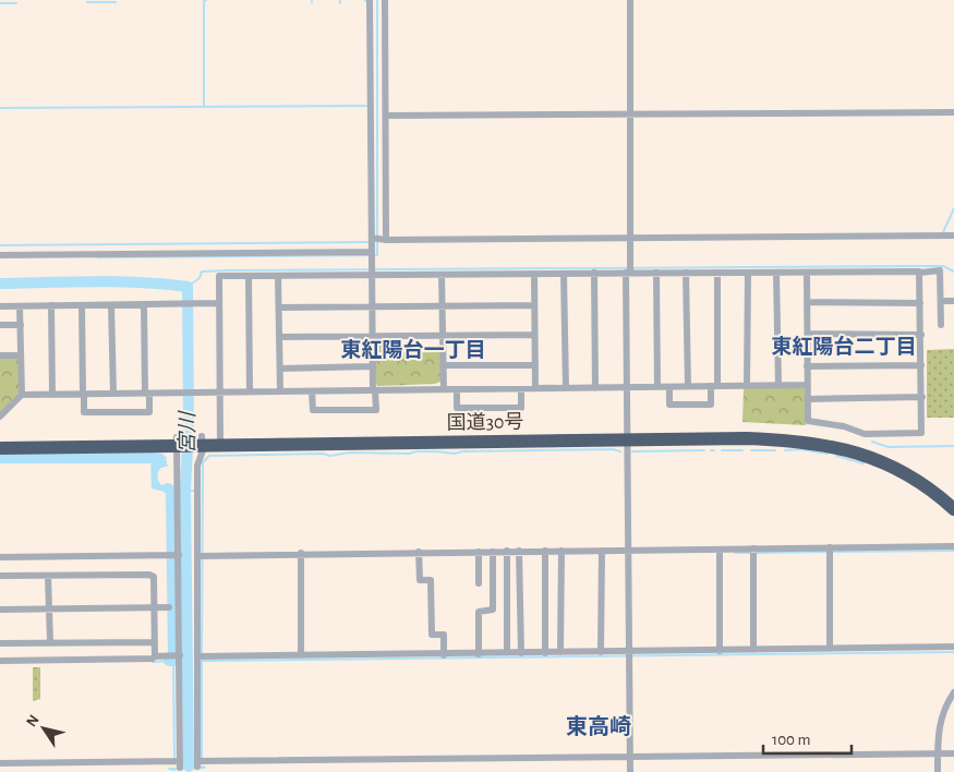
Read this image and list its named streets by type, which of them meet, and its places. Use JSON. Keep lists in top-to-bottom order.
{
  "streets": {
    "highway": ["国道30号"]
  },
  "districts": ["東紅陽台二丁目", "東紅陽台一丁目", "東高崎"],
  "water": ["宮川"],
  "scale_bar": "100 m",
  "north": "top left"
}
